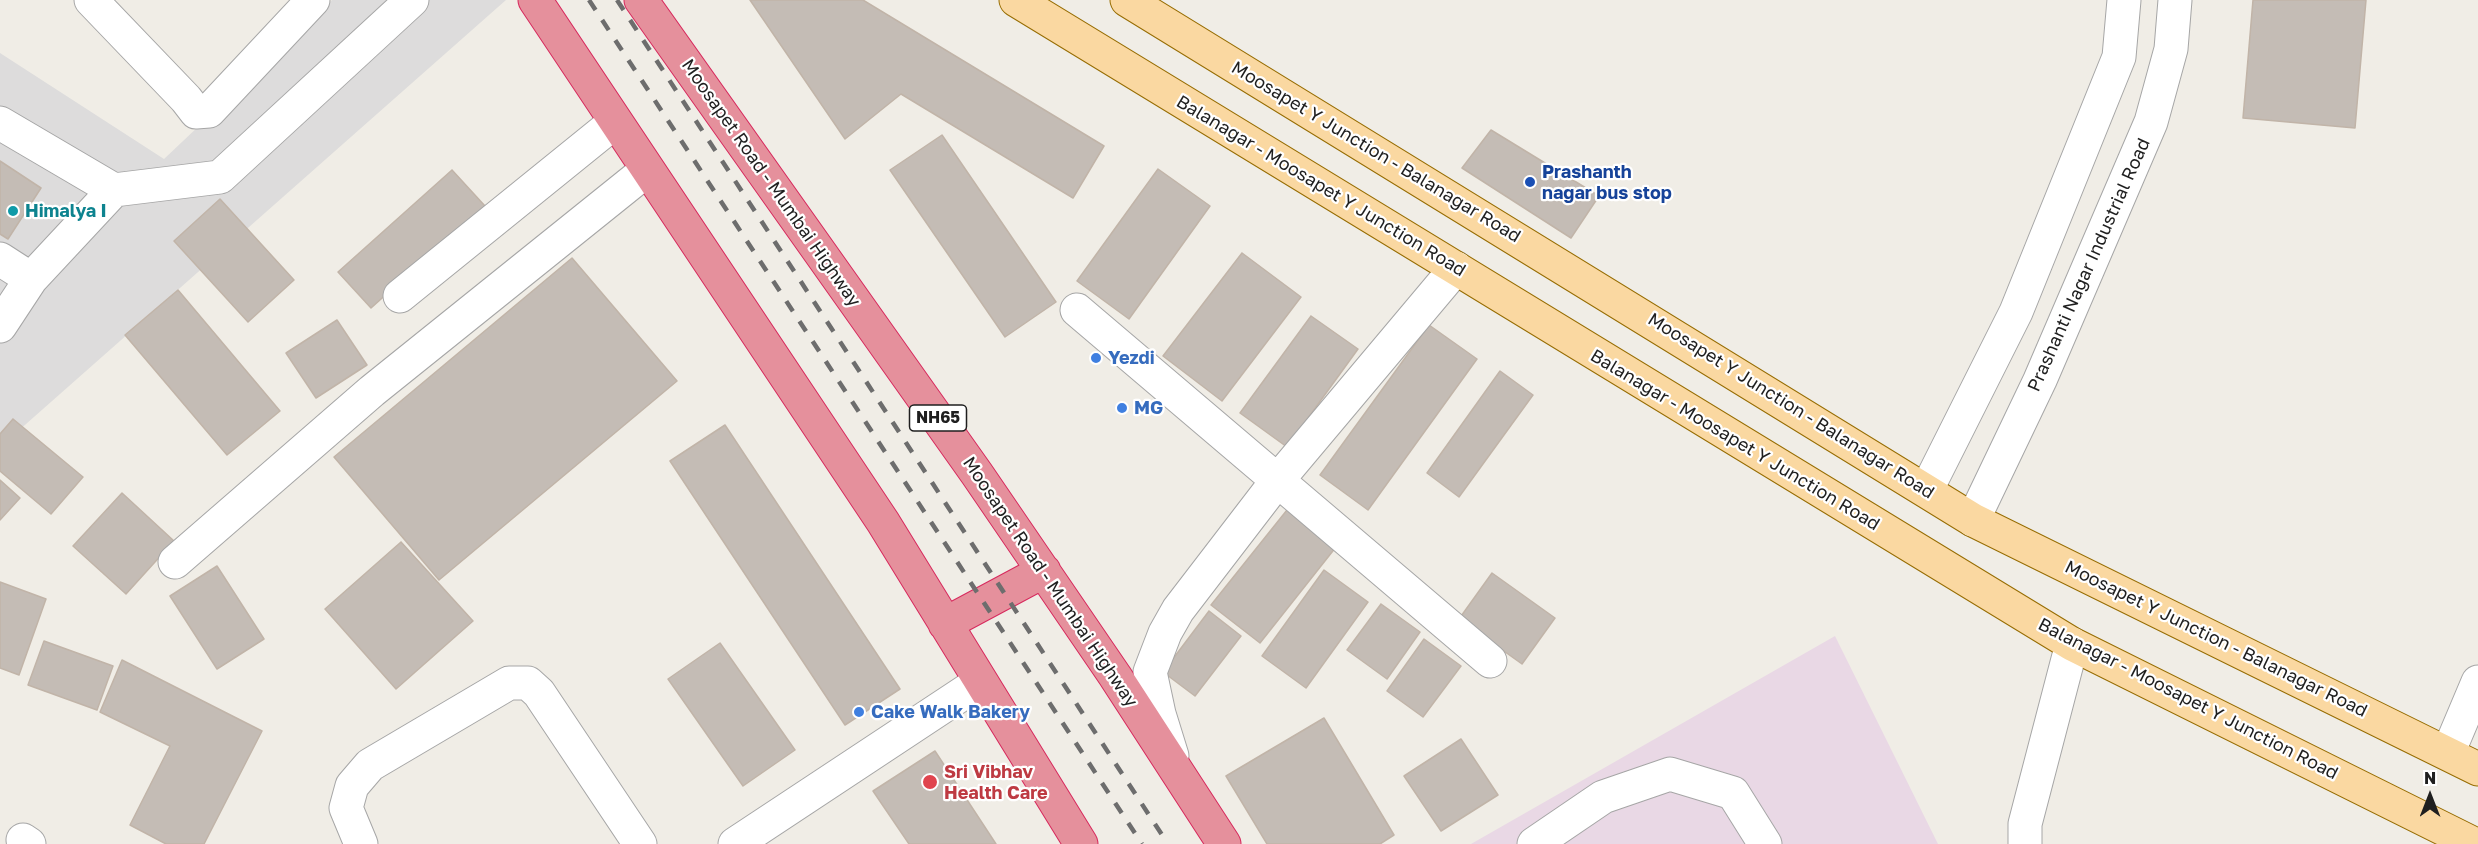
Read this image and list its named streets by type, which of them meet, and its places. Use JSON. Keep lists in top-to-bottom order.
{
  "streets": {
    "highway": ["Moosapet Road - Mumbai Highway", "NH65"],
    "main road": ["Moosapet Y Junction - Balanagar Road", "Balanagar - Moosapet Y Junction Road"],
    "street": ["Prashanti Nagar Industrial Road"]
  },
  "crossings": [
    ["Moosapet Y Junction - Balanagar Road", "Prashanti Nagar Industrial Road"]
  ],
  "places": [
    "Prashanth nagar bus stop",
    "Himalya I",
    "Yezdi",
    "MG",
    "Cake Walk Bakery",
    "Sri Vibhav Health Care"
  ],
  "north": "top"
}
